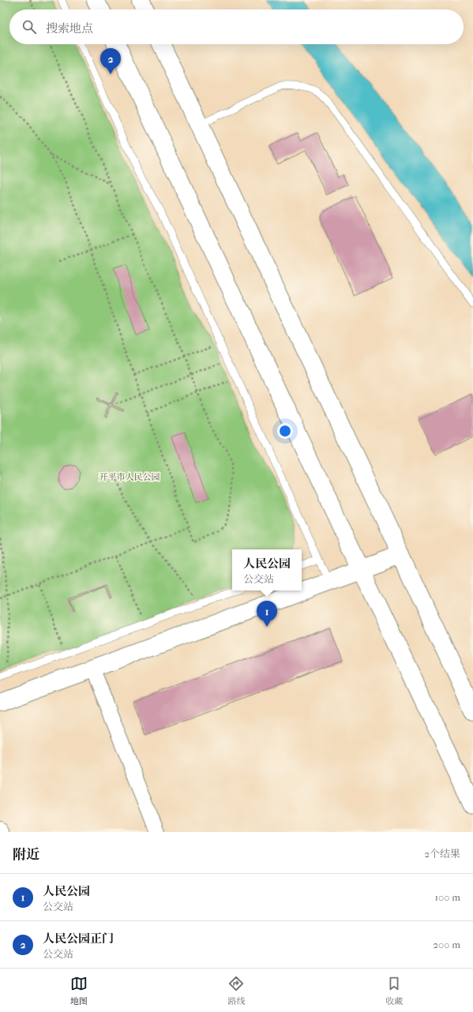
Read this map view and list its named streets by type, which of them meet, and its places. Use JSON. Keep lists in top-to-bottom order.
{
  "parks": ["开平市人民公园"],
  "page": {
    "search": "搜索地点",
    "pins": ["2", "1"],
    "popup": ["人民公园", "公交站"],
    "heading": ["附近", "2个结果"],
    "list": [
      {
        "mark": "1",
        "name": "人民公园",
        "note": "公交站",
        "value": "100 m"
      },
      {
        "mark": "2",
        "name": "人民公园正门",
        "note": "公交站",
        "value": "200 m"
      }
    ],
    "nav": ["地图", "路线", "收藏"]
  }
}
